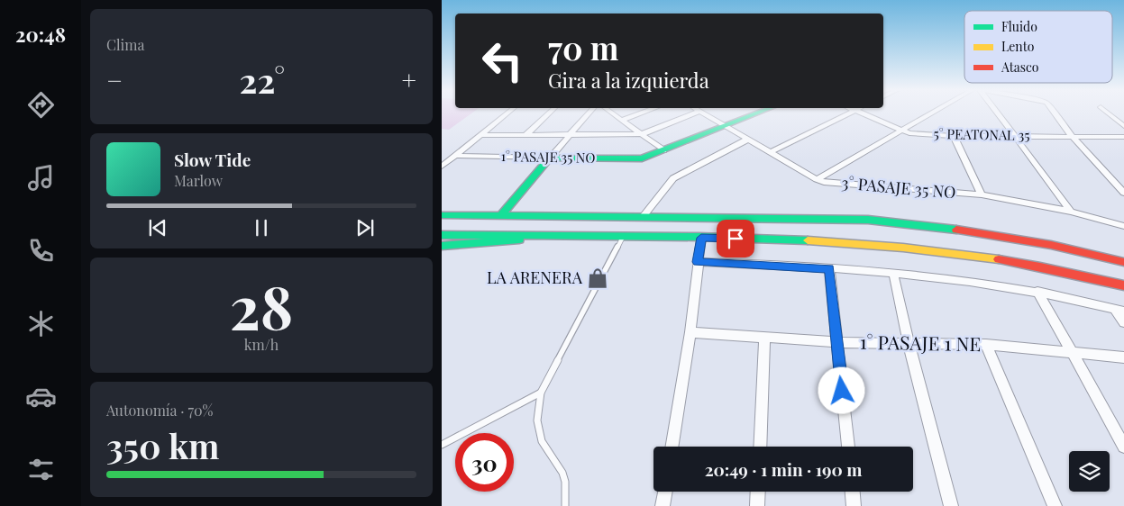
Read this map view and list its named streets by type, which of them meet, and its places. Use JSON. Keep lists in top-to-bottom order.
{
  "streets": {
    "main road": ["1° PASAJE 35 NO"],
    "street": ["5° PEATONAL 35", "3° PASAJE 35 NO", "1° PASAJE 1 NE"]
  },
  "crossings": [
    ["1° PASAJE 35 NO", "3° PASAJE 35 NO"]
  ],
  "places": {
    "shop": ["LA ARENERA"]
  },
  "legend": ["Fluido", "Lento", "Atasco"],
  "page": {
    "tabs": "20:48",
    "tile": [
      "Clima",
      ["28", "km/h"],
      ["Autonomía · 70%", "350 km"]
    ],
    "turn": ["70 m", "Gira a la izquierda"],
    "heat": ["−", "22°", "+"],
    "song": ["Slow Tide", "Marlow"],
    "limit": "30",
    "trip": "20:49 · 1 min · 190 m"
  }
}
